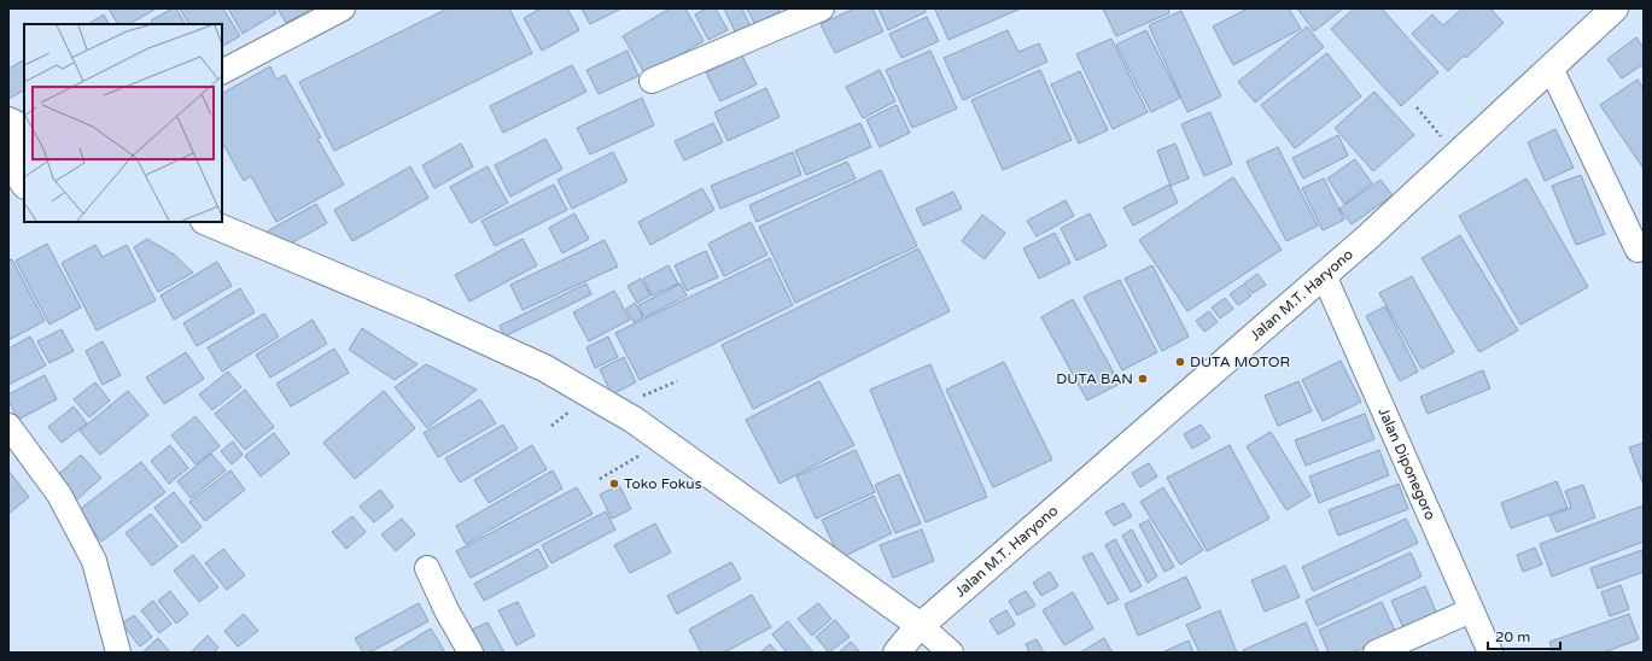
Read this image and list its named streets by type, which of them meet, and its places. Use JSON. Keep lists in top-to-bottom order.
{
  "streets": {
    "main road": ["Jalan M.T. Haryono"],
    "street": ["Jalan Diponegoro"]
  },
  "crossings": [
    ["Jalan M.T. Haryono", "Jalan Diponegoro"]
  ],
  "places": ["DUTA MOTOR", "DUTA BAN", "Toko Fokus"],
  "scale_bar": "20 m"
}
